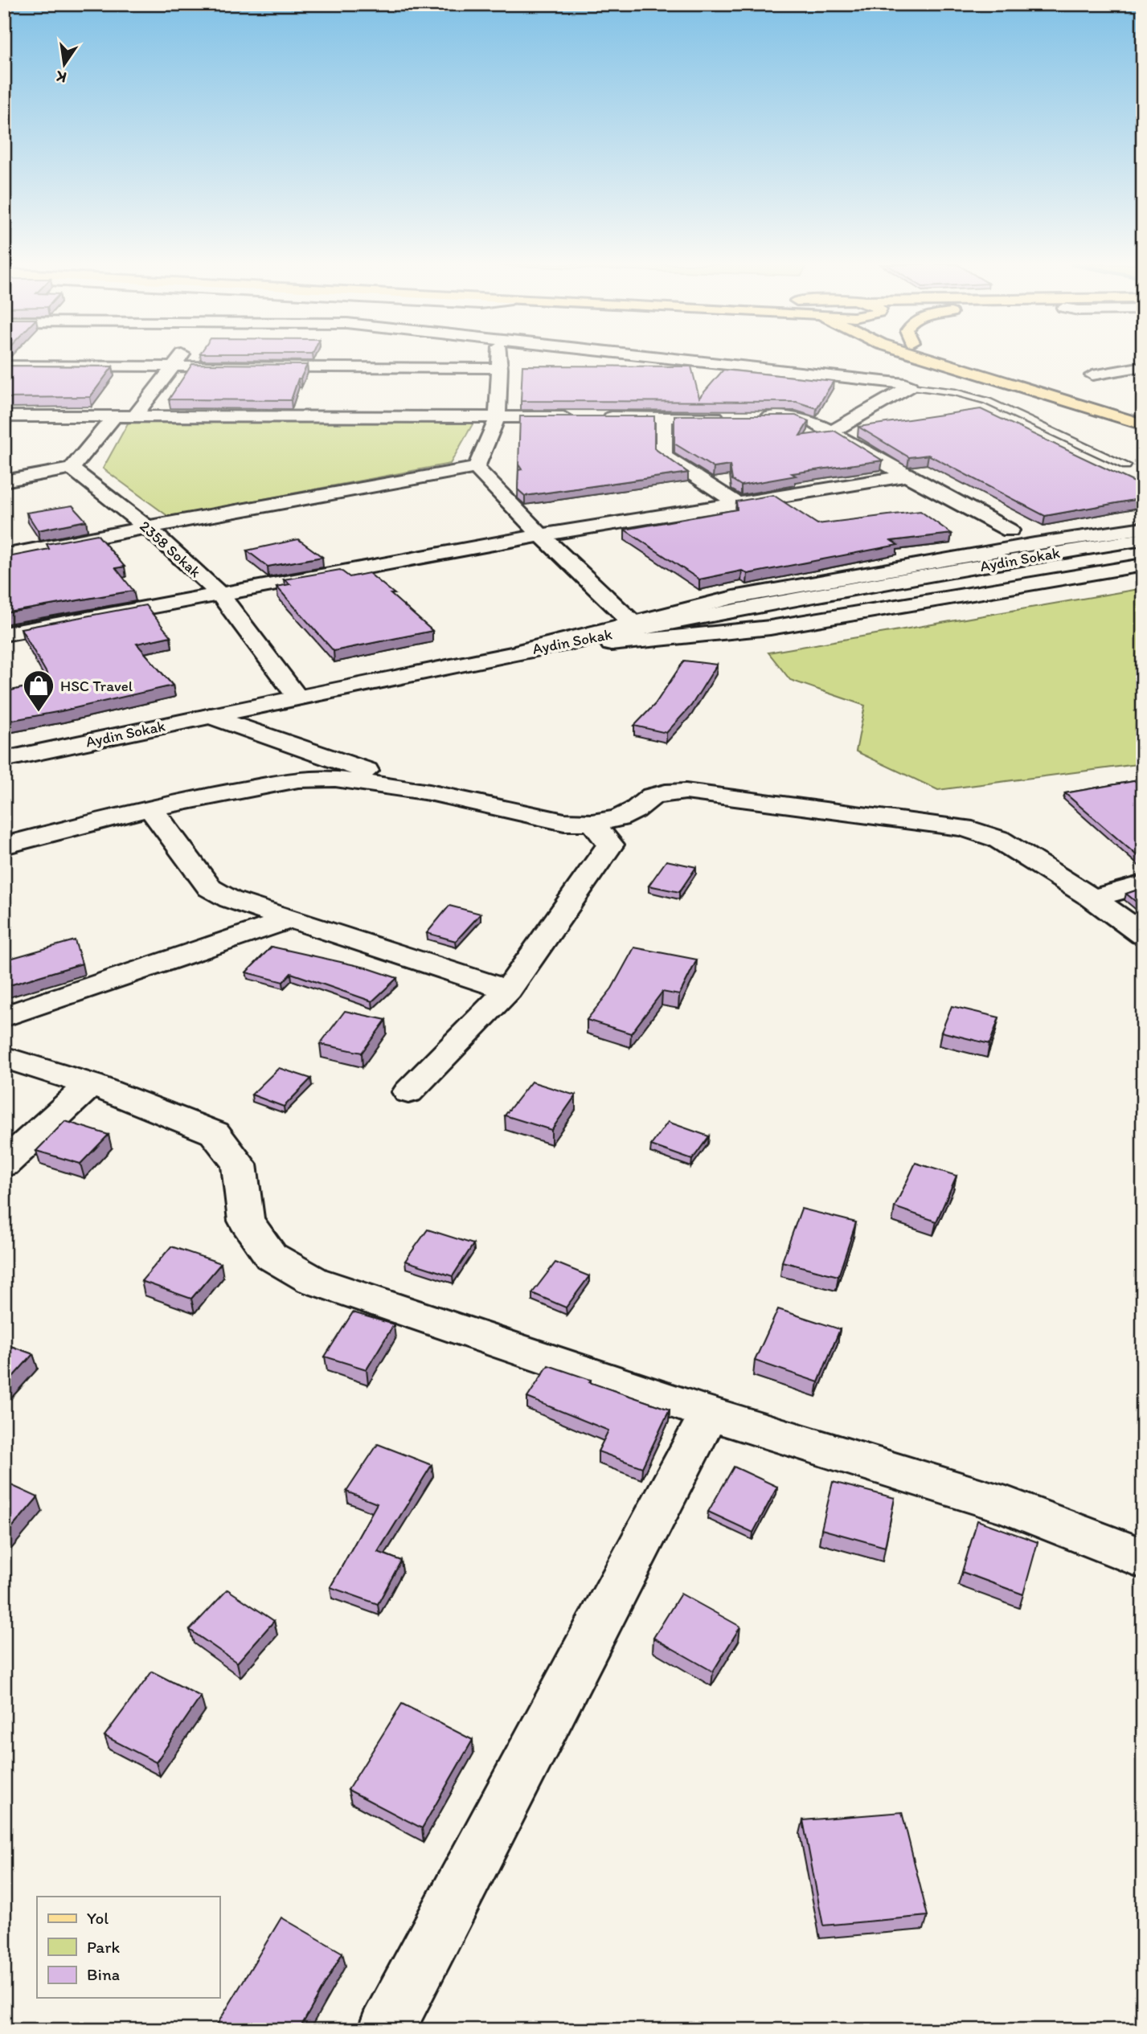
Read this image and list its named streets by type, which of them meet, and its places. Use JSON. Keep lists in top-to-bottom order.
{
  "streets": {
    "street": ["2358 Sokak", "Aydin Sokak"]
  },
  "crossings": [
    ["2358 Sokak", "Aydin Sokak"]
  ],
  "places": {
    "shop": ["HSC Travel"]
  },
  "legend": ["Yol", "Park", "Bina"],
  "north": "bottom"
}
